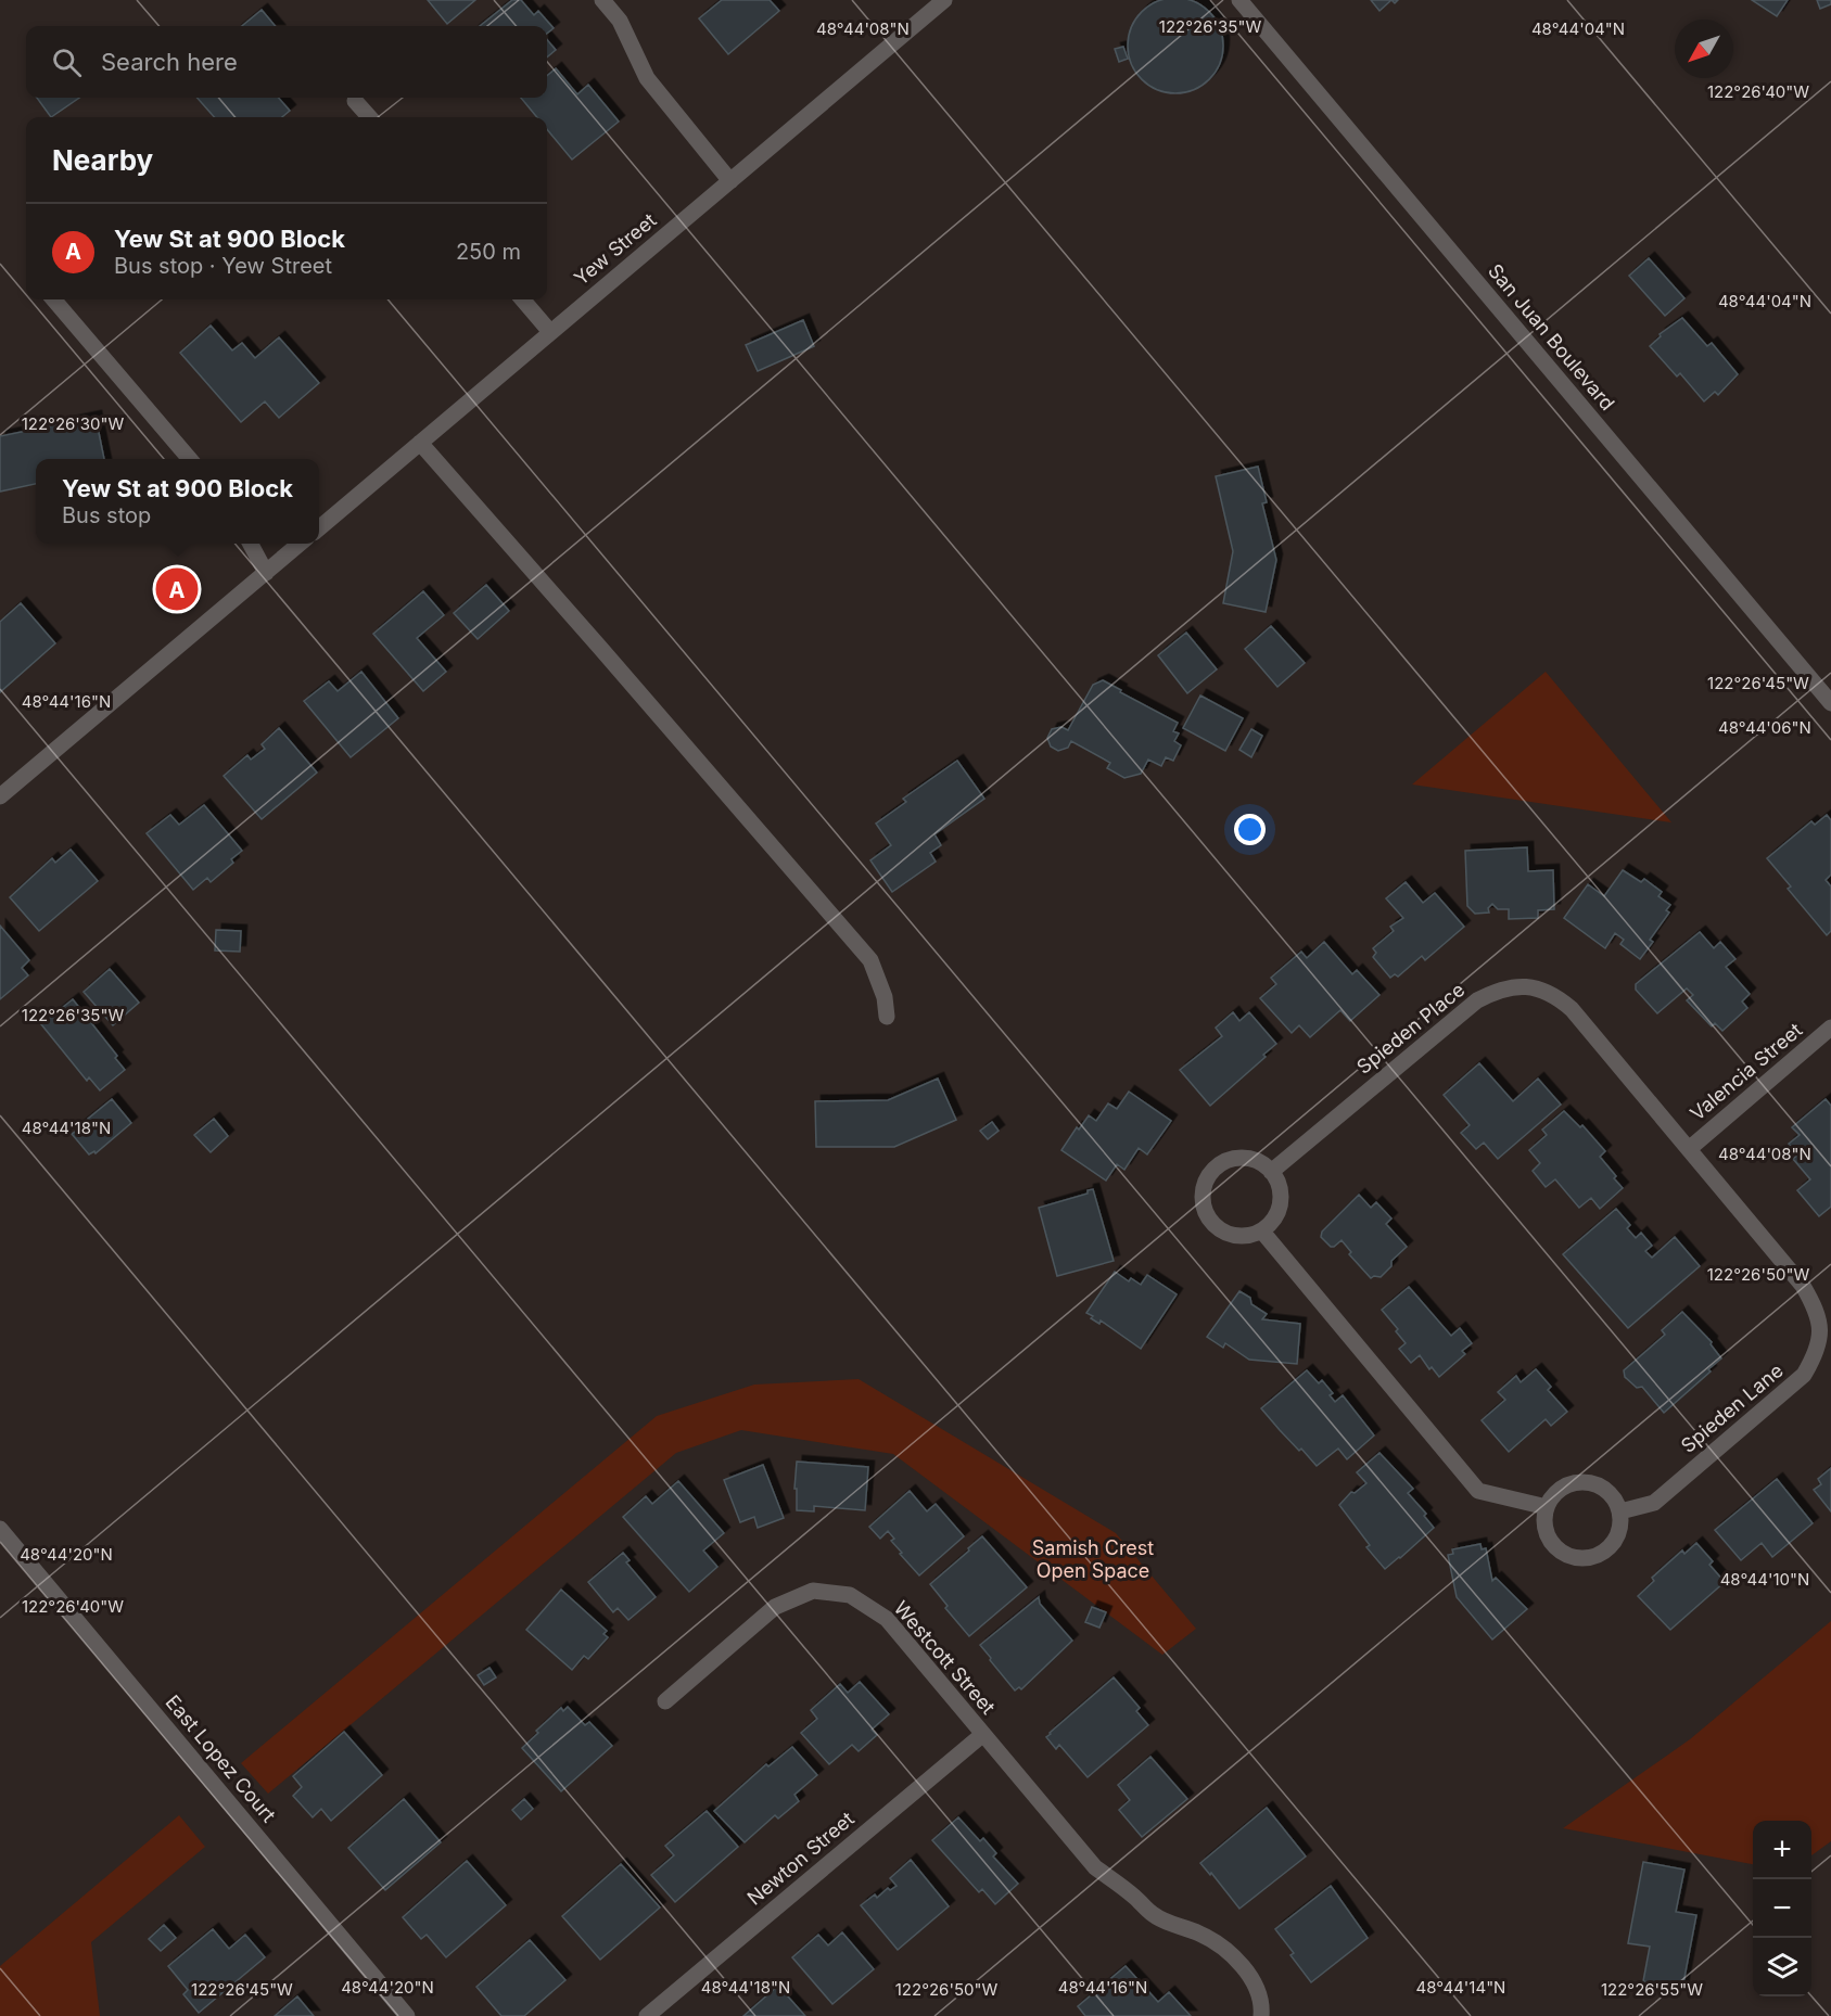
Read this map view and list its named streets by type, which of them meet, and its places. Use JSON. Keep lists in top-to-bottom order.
{
  "streets": {
    "street": [
      "Yew Street",
      "San Juan Boulevard",
      "Spieden Place",
      "Valencia Street",
      "Spieden Lane",
      "Westcott Street",
      "East Lopez Court",
      "Newton Street"
    ]
  },
  "crossings": [
    ["Spieden Place", "Valencia Street"],
    ["Spieden Place", "Spieden Lane"],
    ["Valencia Street", "Spieden Lane"],
    ["Westcott Street", "Newton Street"]
  ],
  "parks": ["Samish Crest Open Space"],
  "north": "bottom left",
  "page": {
    "search": "Search here",
    "heading": "Nearby",
    "list": [
      {
        "mark": "A",
        "name": "Yew St at 900 Block",
        "note": "Bus stop · Yew Street",
        "value": "250 m"
      }
    ],
    "popup": ["Yew St at 900 Block", "Bus stop"],
    "pins": "A",
    "map_buttons": ["+", "−"]
  },
  "coordinates": [
    "122°26'35\"W",
    "48°44'04\"N",
    "48°44'08\"N",
    "122°26'40\"W",
    "122°26'30\"W",
    "122°26'45\"W",
    "48°44'16\"N",
    "48°44'06\"N",
    "48°44'18\"N",
    "122°26'50\"W",
    "48°44'20\"N",
    "48°44'10\"N",
    "48°44'14\"N",
    "122°26'55\"W"
  ]
}
